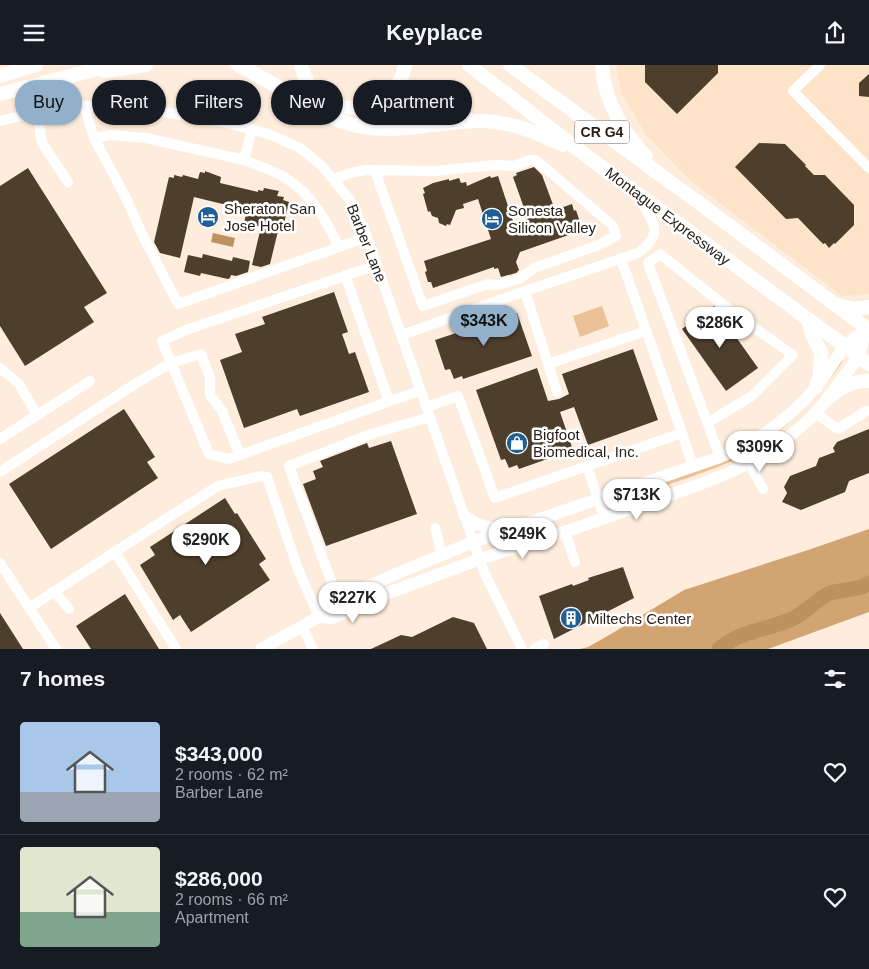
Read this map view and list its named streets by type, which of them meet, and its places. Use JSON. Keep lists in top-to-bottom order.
{
  "streets": {
    "highway": ["CR G4", "Montague Expressway"],
    "street": ["Barber Lane"]
  },
  "places": {
    "hotel": ["Sheraton San Jose Hotel", "Sonesta Silicon Valley"],
    "shop": ["Bigfoot Biomedical, Inc."],
    "building": ["Miltechs Center"]
  },
  "page": {
    "header": "Keyplace",
    "chip": [
      "Buy",
      "Rent",
      "Filters",
      "New",
      "Apartment"
    ],
    "price": [
      "$343K",
      "$286K",
      "$309K",
      "$713K",
      "$249K",
      "$290K",
      "$227K"
    ],
    "heading": "7 homes",
    "list": [
      {
        "name": "$343,000",
        "note": "2 rooms · 62 m² · Barber Lane"
      },
      {
        "name": "$286,000",
        "note": "2 rooms · 66 m² · Apartment"
      }
    ]
  }
}
